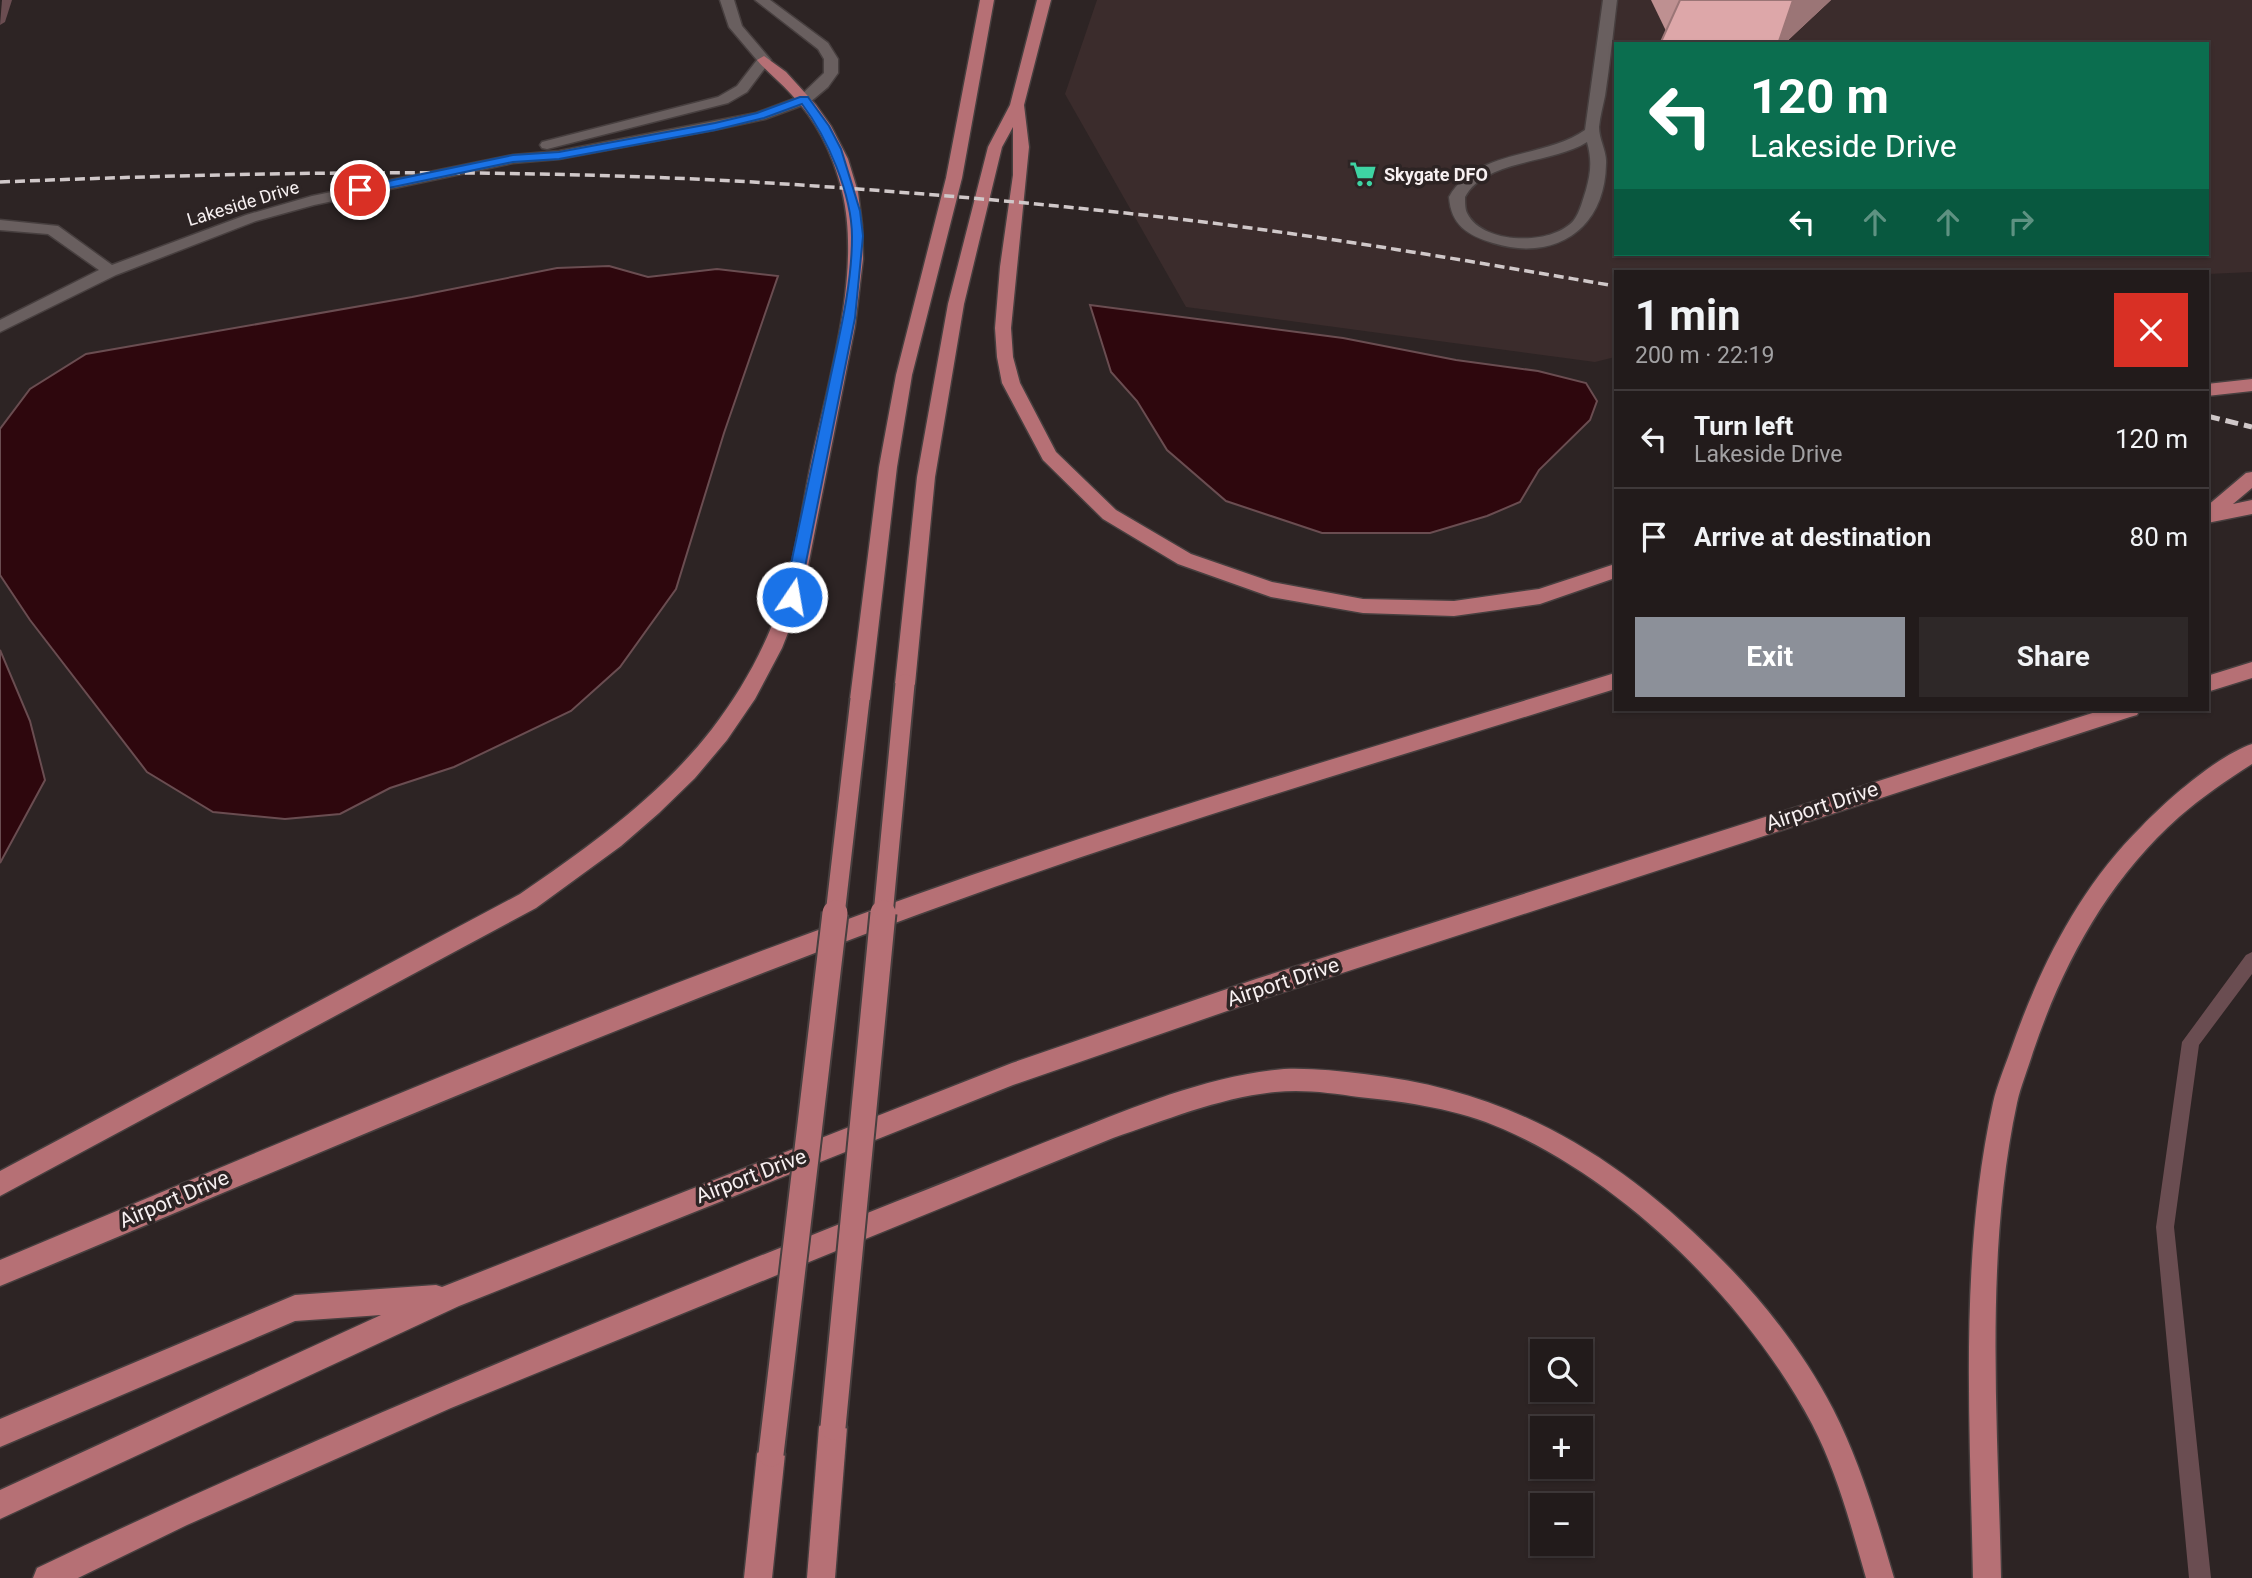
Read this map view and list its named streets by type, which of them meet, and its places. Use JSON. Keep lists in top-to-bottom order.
{
  "streets": {
    "main road": ["Airport Drive"],
    "street": ["Lakeside Drive"]
  },
  "places": {
    "supermarket": ["Skygate DFO"]
  },
  "page": {
    "turn": ["120 m", "Lakeside Drive"],
    "heading": ["1 min", "200 m · 22:19"],
    "list": [
      {
        "name": "Turn left",
        "note": "Lakeside Drive",
        "value": "120 m"
      },
      {
        "name": "Arrive at destination",
        "value": "80 m"
      }
    ],
    "buttons": ["Exit", "Share"],
    "map_buttons": ["+", "−"]
  }
}
